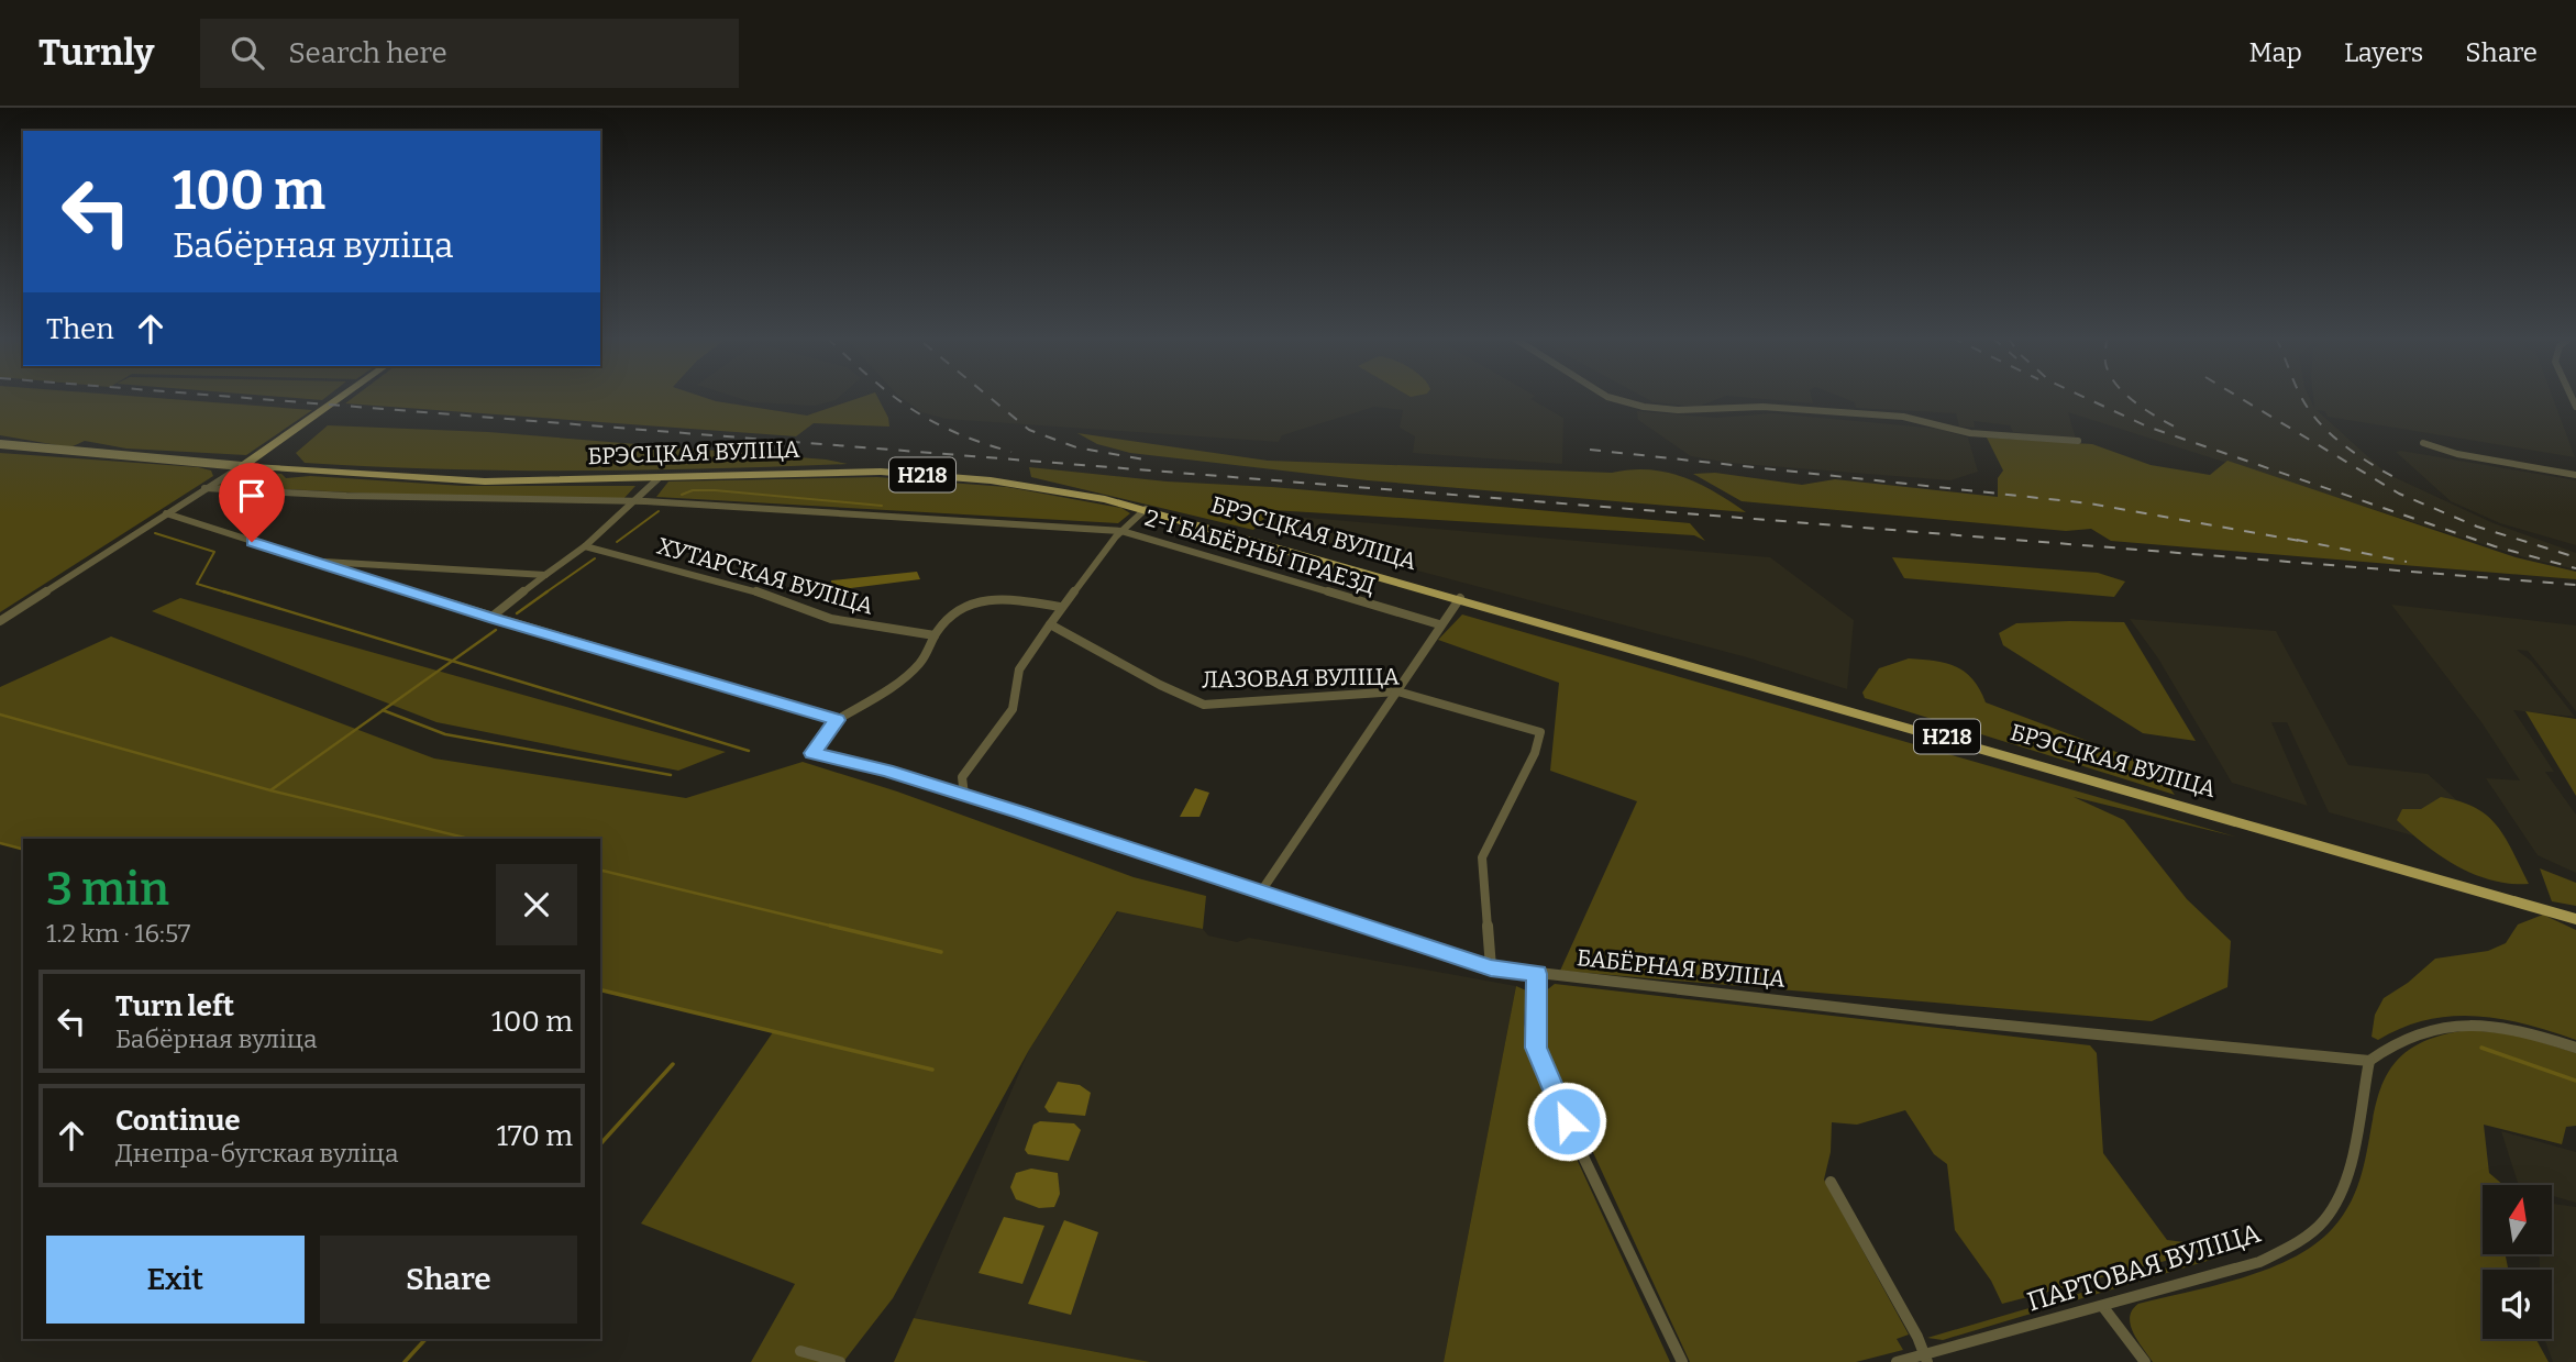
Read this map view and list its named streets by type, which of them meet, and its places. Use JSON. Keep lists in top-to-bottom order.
{
  "streets": {
    "main road": ["БРЭСЦКАЯ ВУЛІЦА", "Н218"],
    "street": [
      "2-І БАБЁРНЫ ПРАЕЗД",
      "ХУТАРСКАЯ ВУЛІЦА",
      "ЛАЗОВАЯ ВУЛІЦА",
      "БАБЁРНАЯ ВУЛІЦА",
      "ПАРТОВАЯ ВУЛІЦА"
    ]
  },
  "crossings": [
    ["ЛАЗОВАЯ ВУЛІЦА", "БАБЁРНАЯ ВУЛІЦА"],
    ["БАБЁРНАЯ ВУЛІЦА", "ПАРТОВАЯ ВУЛІЦА"]
  ],
  "north": "top",
  "page": {
    "header": "Turnly",
    "search": "Search here",
    "nav": ["Map", "Layers", "Share"],
    "turn": ["100 m", "Бабёрная вуліца"],
    "then": "Then",
    "heading": ["3 min", "1.2 km · 16:57"],
    "list": [
      {
        "name": "Turn left",
        "note": "Бабёрная вуліца",
        "value": "100 m"
      },
      {
        "name": "Continue",
        "note": "Днепра-бугская вуліца",
        "value": "170 m"
      }
    ],
    "buttons": ["Exit", "Share"]
  }
}
